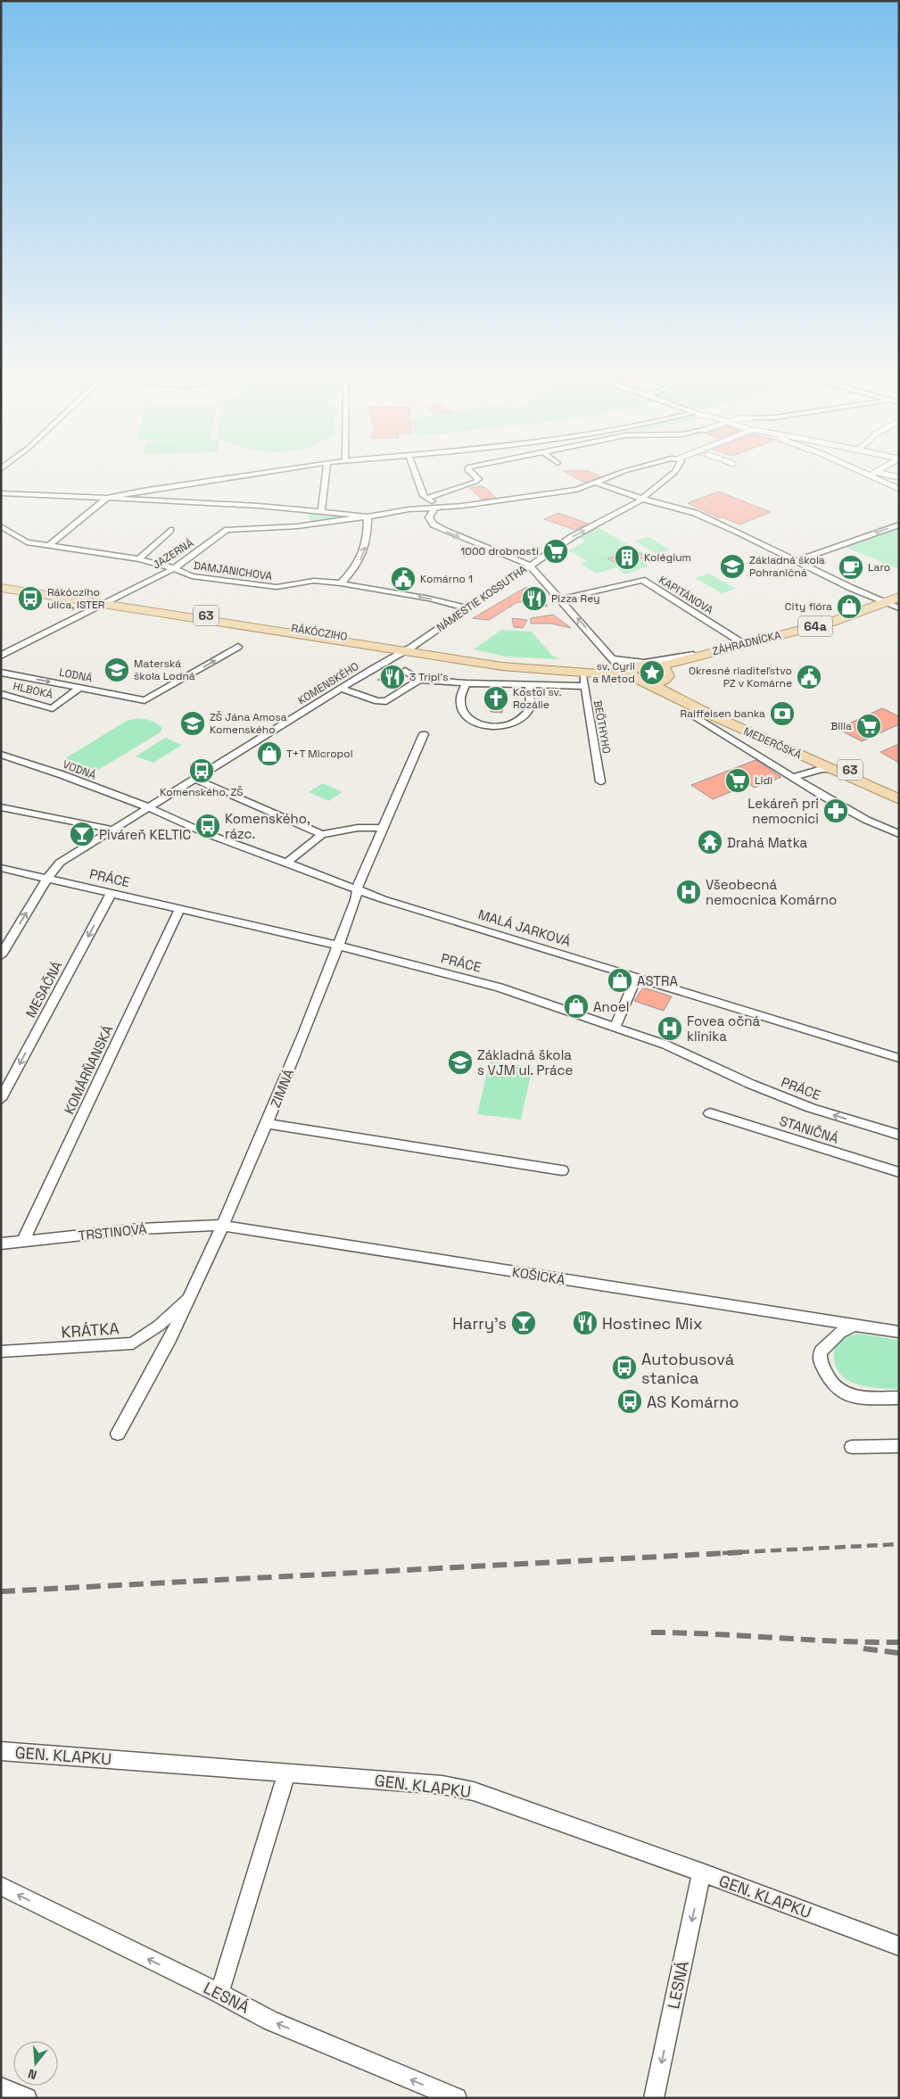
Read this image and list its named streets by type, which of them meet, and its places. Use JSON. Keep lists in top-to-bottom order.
{
  "streets": {
    "main road": [
      "NÁMESTIE KOSSUTHA",
      "63",
      "64a",
      "RÁKÓCZIHO",
      "ZÁHRADNÍCKA",
      "MEDERČSKÁ"
    ],
    "street": [
      "JAZERNÁ",
      "DAMJANICHOVA",
      "KAPITÁNOVA",
      "LODNÁ",
      "KOMENSKÉHO",
      "HLBOKÁ",
      "BEÖTHYHO",
      "VODNÁ",
      "PRÁCE",
      "MALÁ JARKOVÁ",
      "MESAČNÁ",
      "KOMÁRŇANSKÁ",
      "ZIMNÁ",
      "STANIČNÁ",
      "TRSTINOVÁ",
      "KOŠICKÁ",
      "KRÁTKA",
      "GEN. KLAPKU",
      "LESNÁ"
    ]
  },
  "crossings": [
    ["JAZERNÁ", "DAMJANICHOVA"],
    ["JAZERNÁ", "RÁKÓCZIHO"],
    ["DAMJANICHOVA", "NÁMESTIE KOSSUTHA"],
    ["KAPITÁNOVA", "NÁMESTIE KOSSUTHA"],
    ["KAPITÁNOVA", "ZÁHRADNÍCKA"],
    ["NÁMESTIE KOSSUTHA", "63"],
    ["NÁMESTIE KOSSUTHA", "RÁKÓCZIHO"],
    ["NÁMESTIE KOSSUTHA", "KOMENSKÉHO"],
    ["NÁMESTIE KOSSUTHA", "MEDERČSKÁ"],
    ["63", "RÁKÓCZIHO"],
    ["63", "ZÁHRADNÍCKA"],
    ["63", "BEÖTHYHO"],
    ["63", "MEDERČSKÁ"],
    ["RÁKÓCZIHO", "KOMENSKÉHO"],
    ["ZÁHRADNÍCKA", "MEDERČSKÁ"],
    ["LODNÁ", "HLBOKÁ"],
    ["KOMENSKÉHO", "VODNÁ"],
    ["KOMENSKÉHO", "PRÁCE"],
    ["KOMENSKÉHO", "MALÁ JARKOVÁ"],
    ["VODNÁ", "MALÁ JARKOVÁ"],
    ["PRÁCE", "MESAČNÁ"],
    ["PRÁCE", "KOMÁRŇANSKÁ"],
    ["PRÁCE", "ZIMNÁ"],
    ["MALÁ JARKOVÁ", "ZIMNÁ"],
    ["KOMÁRŇANSKÁ", "TRSTINOVÁ"],
    ["ZIMNÁ", "TRSTINOVÁ"],
    ["ZIMNÁ", "KOŠICKÁ"],
    ["ZIMNÁ", "KRÁTKA"],
    ["TRSTINOVÁ", "KOŠICKÁ"],
    ["GEN. KLAPKU", "LESNÁ"]
  ],
  "one_way": ["LODNÁ", "MESAČNÁ"],
  "places": {
    "supermarket": ["1000 drobností", "Billa", "Lidl"],
    "building": ["Kolégium"],
    "school or university": [
      "Základná škola Pohraničná",
      "Materská škola Lodná",
      "ZŠ Jána Amosa Komenského",
      "Základná škola s VJM ul. Práce"
    ],
    "cafe": ["Laro"],
    "public building": ["Komárno 1", "Okresné riaditeľstvo PZ v Komárne"],
    "bus stop": [
      "Rákócziho ulica, ISTER",
      "Komenského, ZŠ",
      "Komenského, rázc.",
      "Autobusová stanica",
      "AS Komárno"
    ],
    "restaurant": ["Pizza Rey", "3 Tripl's", "Hostinec Mix"],
    "shop": [
      "City flóra",
      "T+T Micropol",
      "ASTRA",
      "Anoel"
    ],
    "place": ["sv. Cyril a Metod"],
    "church": ["Kostol sv. Rozálie"],
    "bank": ["Raiffeisen banka"],
    "pharmacy": ["Lekáreň pri nemocnici"],
    "bar": ["Piváreň KELTIC", "Harry's"],
    "temple": ["Drahá Matka"],
    "hospital": ["Všeobecná nemocnica Komárno", "Fovea očná klinika"]
  },
  "north": "bottom"
}
